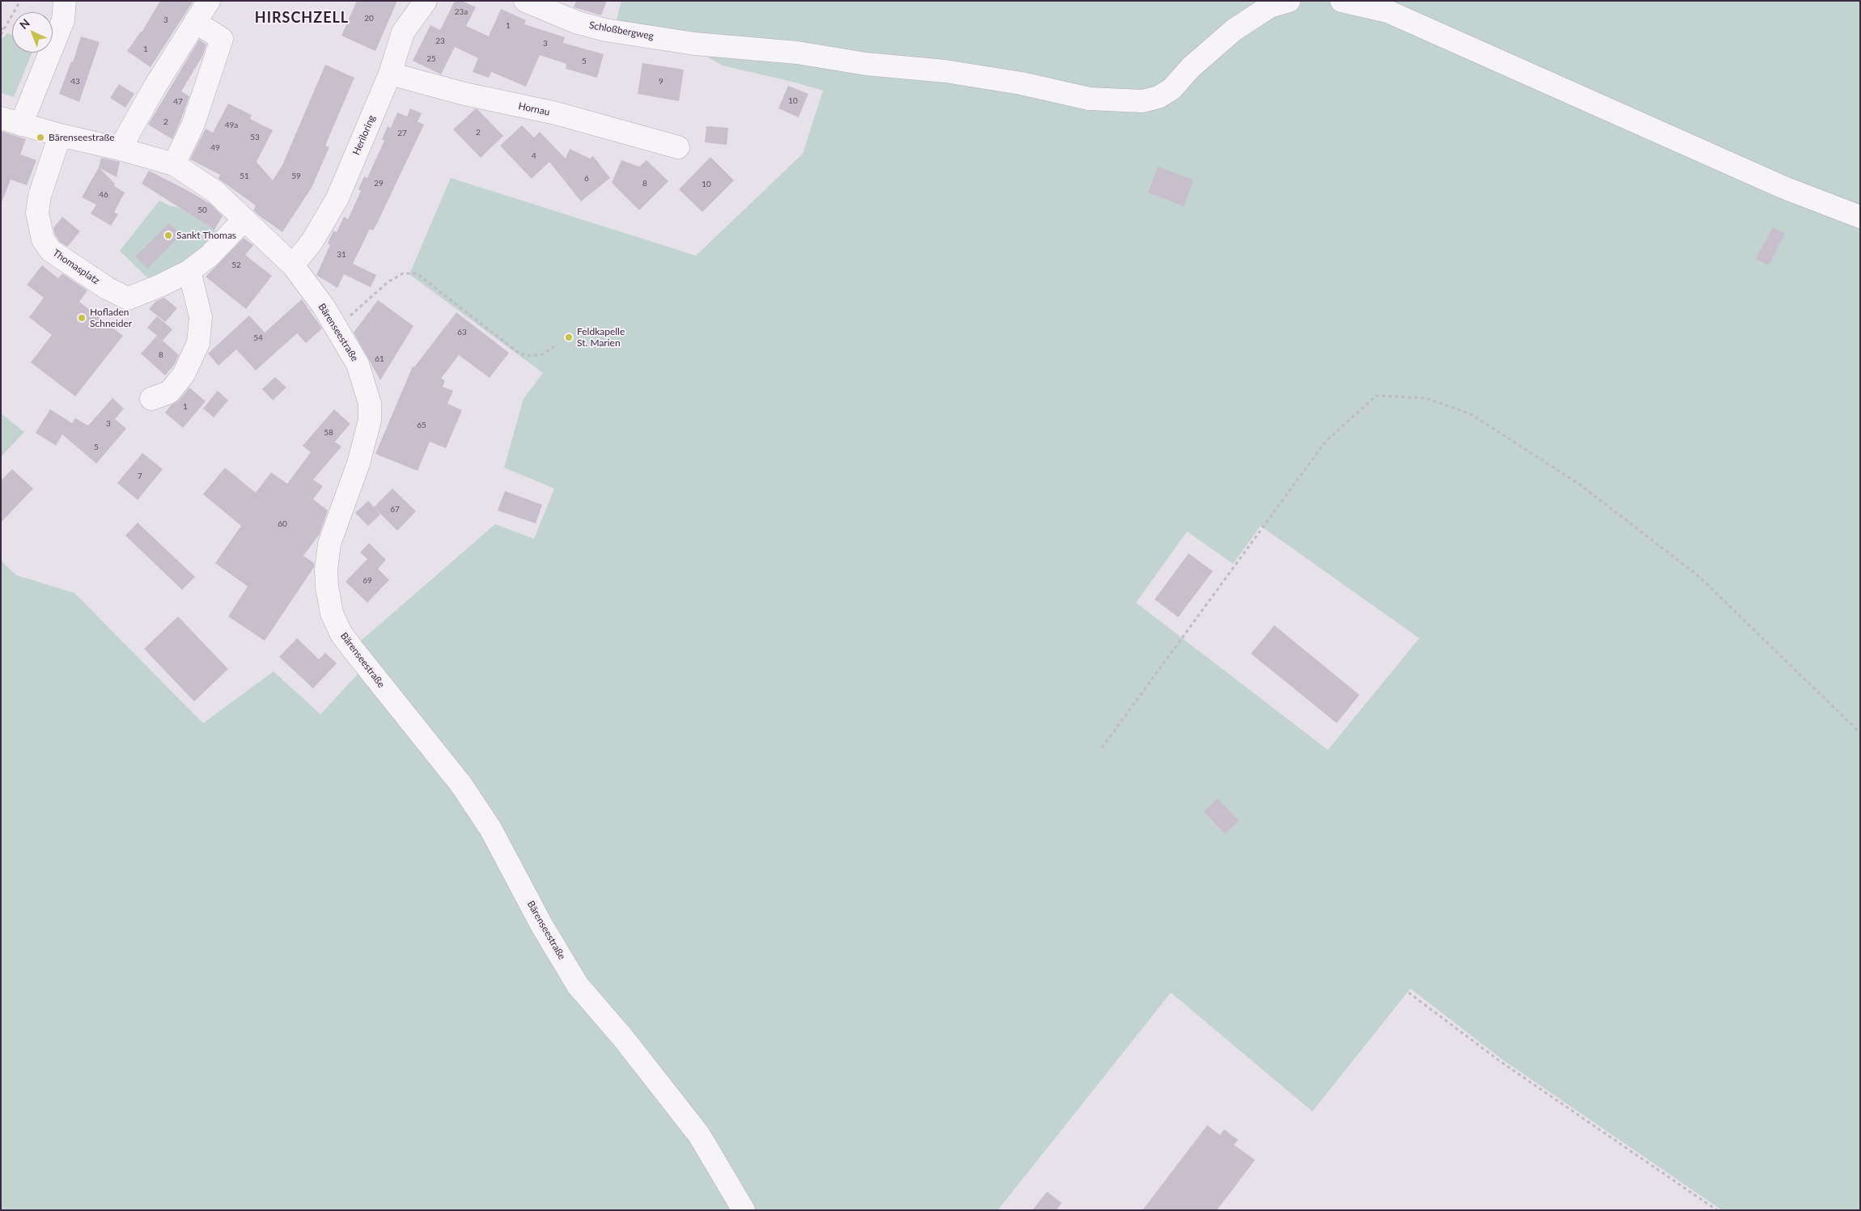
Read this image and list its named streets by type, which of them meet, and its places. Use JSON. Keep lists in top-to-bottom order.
{
  "streets": {
    "street": [
      "Schloßbergweg",
      "Hornau",
      "Heriloring",
      "Thomasplatz",
      "Bärenseestraße"
    ]
  },
  "crossings": [
    ["Hornau", "Heriloring"],
    ["Heriloring", "Bärenseestraße"],
    ["Thomasplatz", "Bärenseestraße"]
  ],
  "districts": ["HIRSCHZELL"],
  "places": [
    "Bärenseestraße",
    "Sankt Thomas",
    "Hofladen Schneider",
    "Feldkapelle St. Marien"
  ],
  "house_numbers": [
    "23a",
    "20",
    "3",
    "1",
    "23",
    "3",
    "1",
    "25",
    "5",
    "43",
    "9",
    "10",
    "47",
    "2",
    "49a",
    "2",
    "27",
    "53",
    "49",
    "4",
    "51",
    "59",
    "6",
    "29",
    "8",
    "10",
    "46",
    "50",
    "31",
    "52",
    "63",
    "54",
    "8",
    "61",
    "1",
    "3",
    "65",
    "58",
    "5",
    "7",
    "67",
    "60",
    "69"
  ],
  "north": "top left"
}
